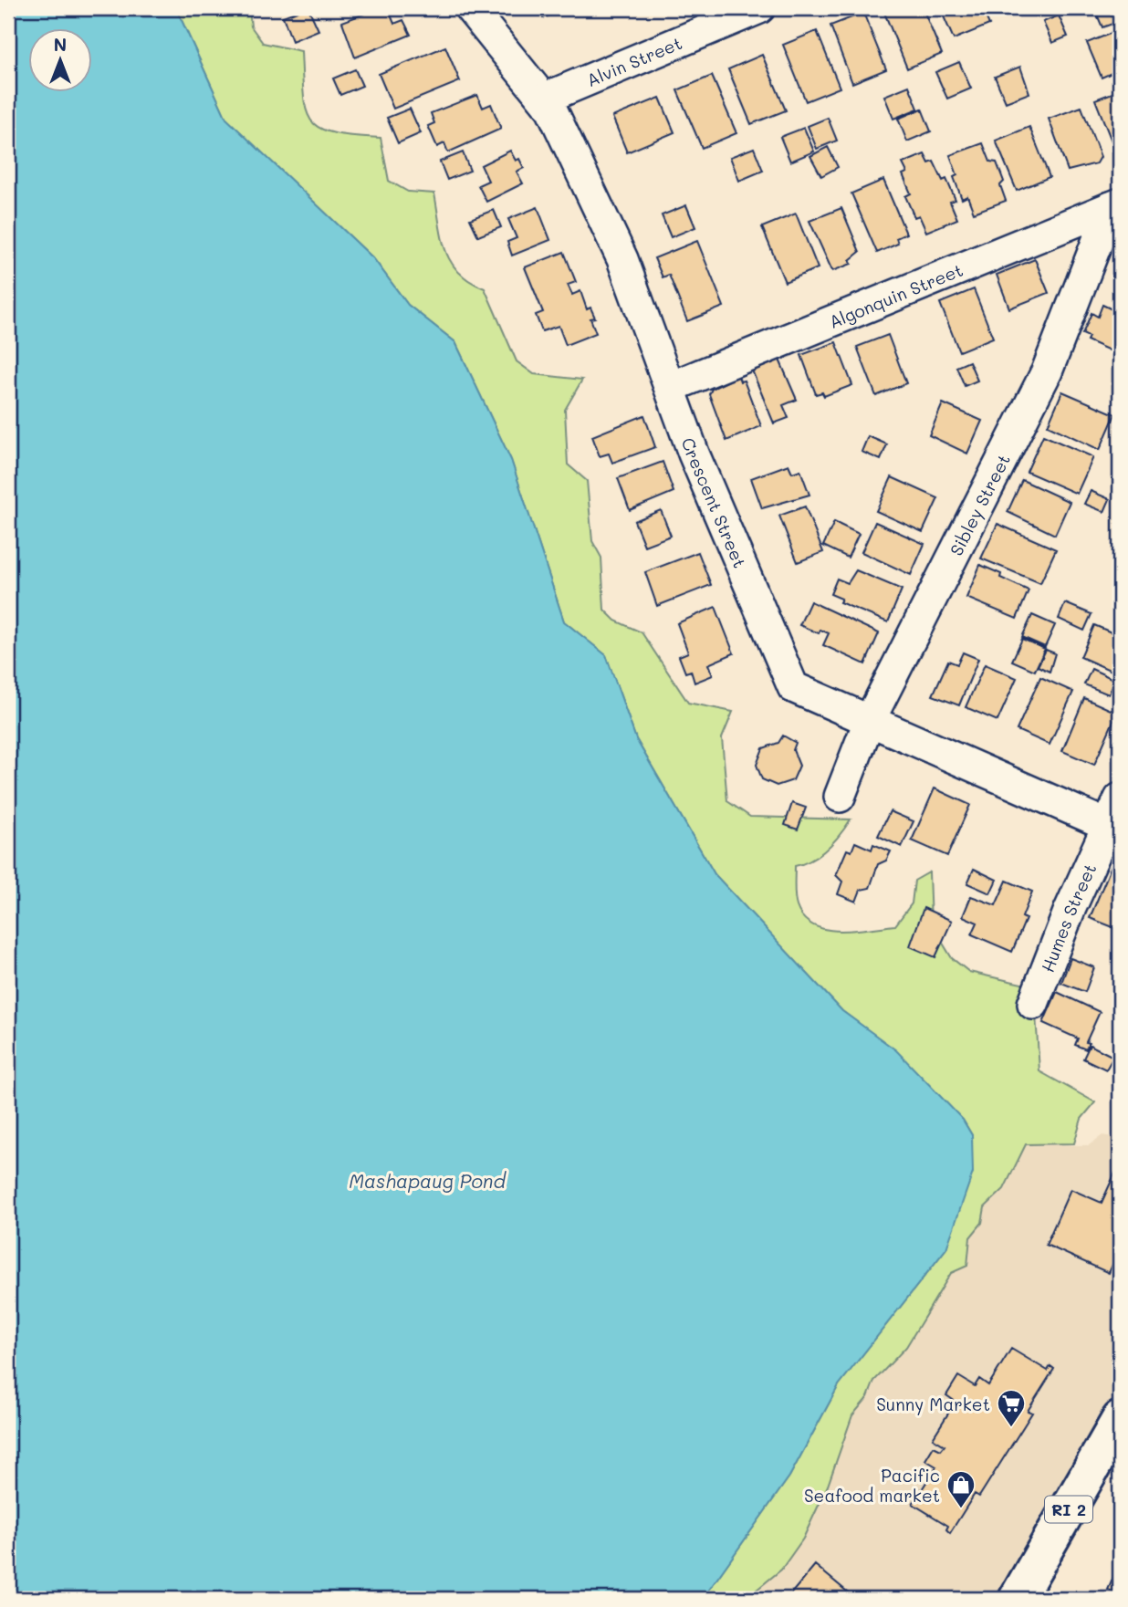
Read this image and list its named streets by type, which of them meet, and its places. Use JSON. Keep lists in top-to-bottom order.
{
  "streets": {
    "main road": ["RI 2"],
    "street": [
      "Alvin Street",
      "Algonquin Street",
      "Crescent Street",
      "Sibley Street",
      "Humes Street"
    ]
  },
  "crossings": [
    ["Alvin Street", "Crescent Street"],
    ["Algonquin Street", "Crescent Street"],
    ["Algonquin Street", "Sibley Street"],
    ["Crescent Street", "Sibley Street"],
    ["Crescent Street", "Humes Street"]
  ],
  "water": ["Mashapaug Pond"],
  "places": {
    "supermarket": ["Sunny Market"],
    "shop": ["Pacific Seafood market"]
  },
  "north": "top"
}
